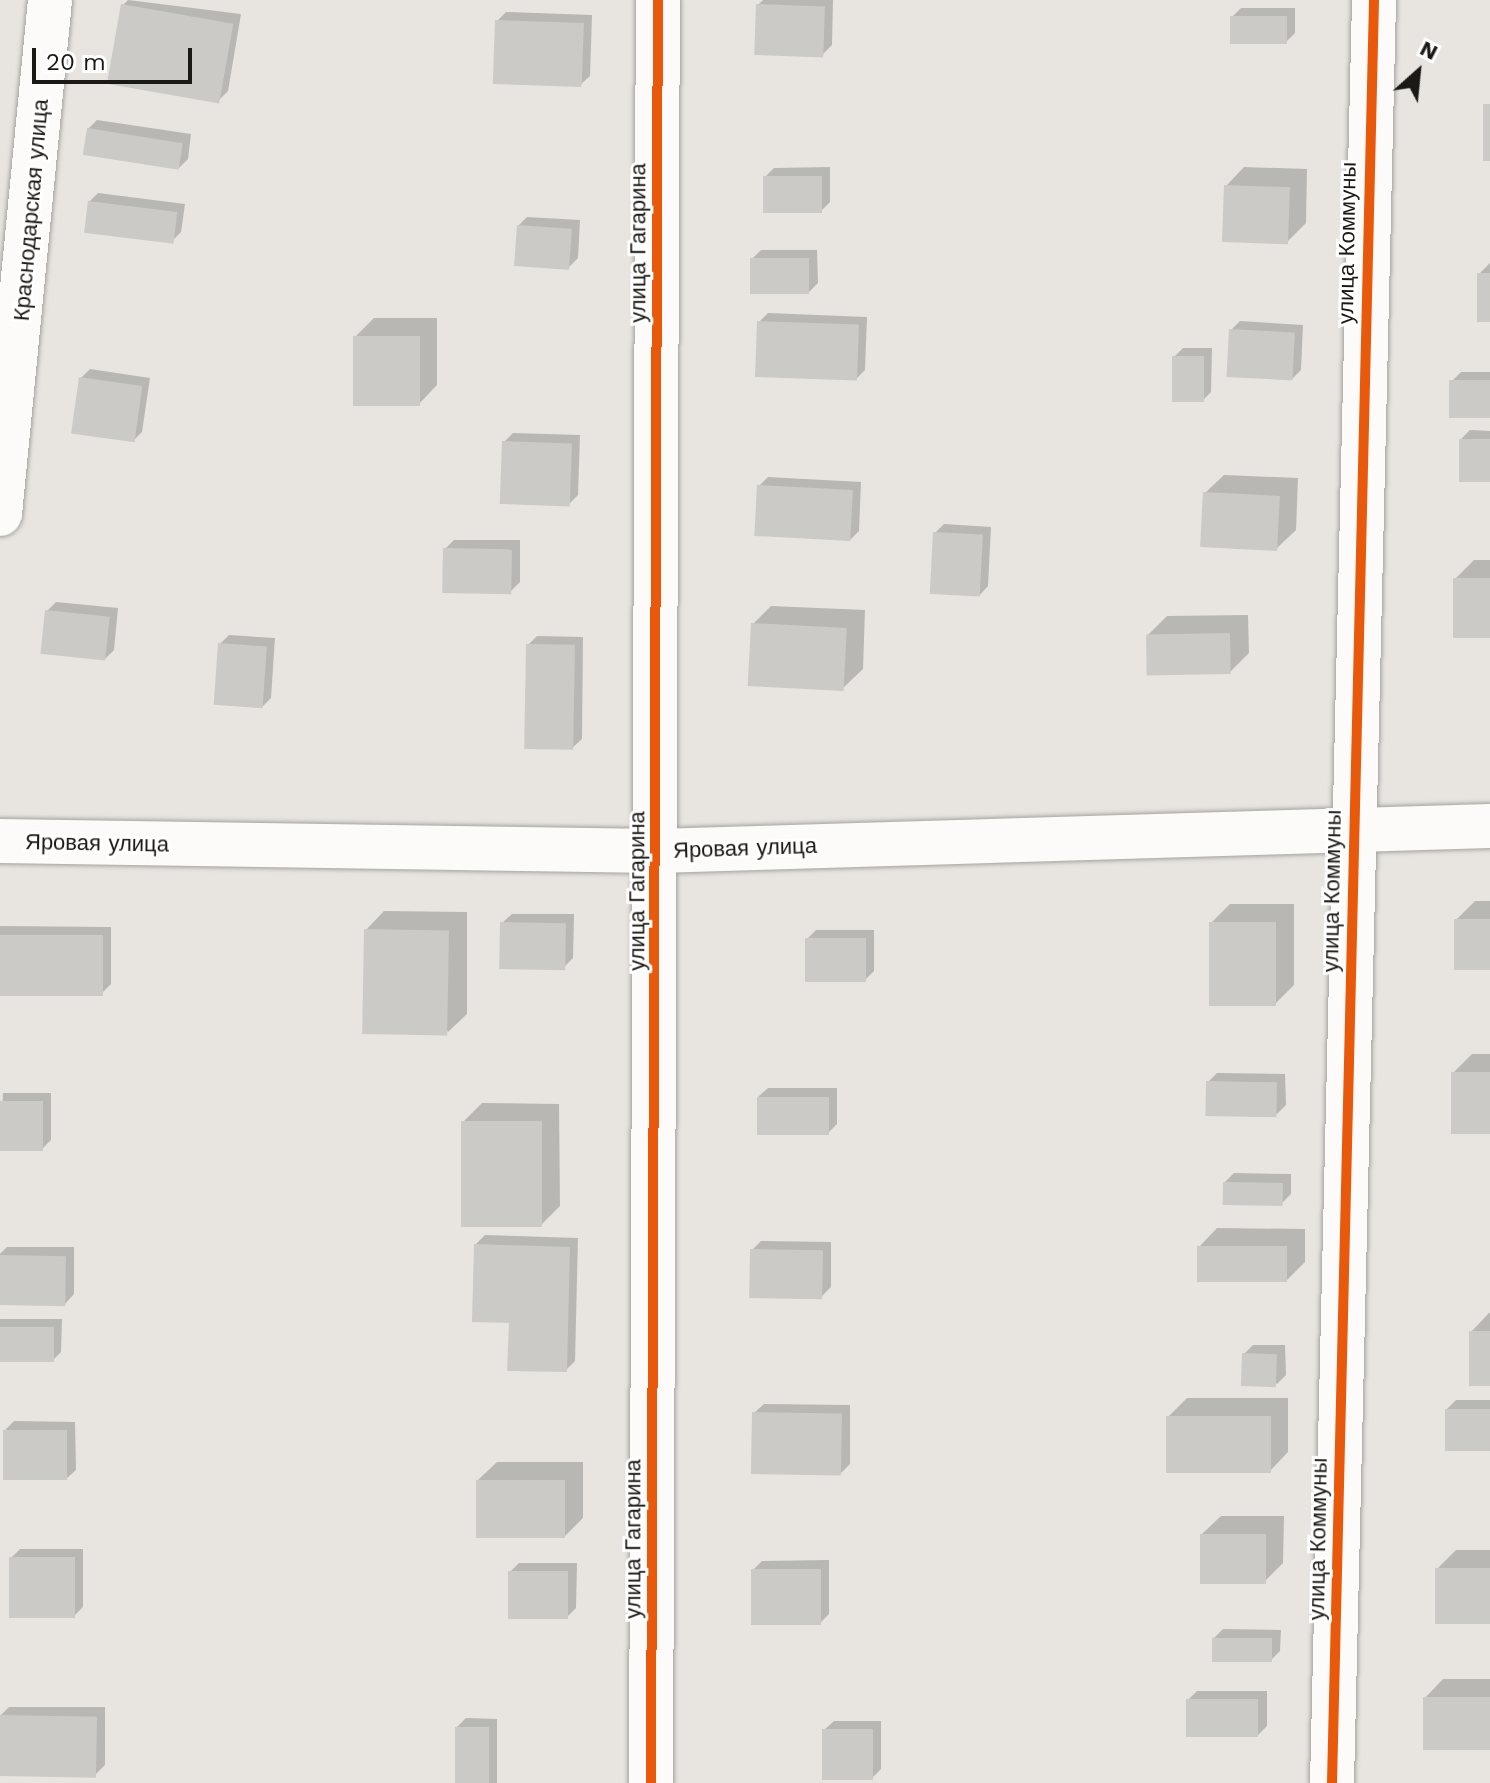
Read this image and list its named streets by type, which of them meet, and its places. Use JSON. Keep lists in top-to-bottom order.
{
  "streets": {
    "street": [
      "Краснодарская улица",
      "улица Гагарина",
      "улица Коммуны",
      "Яровая улица"
    ]
  },
  "crossings": [
    ["улица Гагарина", "Яровая улица"],
    ["улица Коммуны", "Яровая улица"]
  ],
  "scale_bar": "20 m",
  "north": "top right"
}
